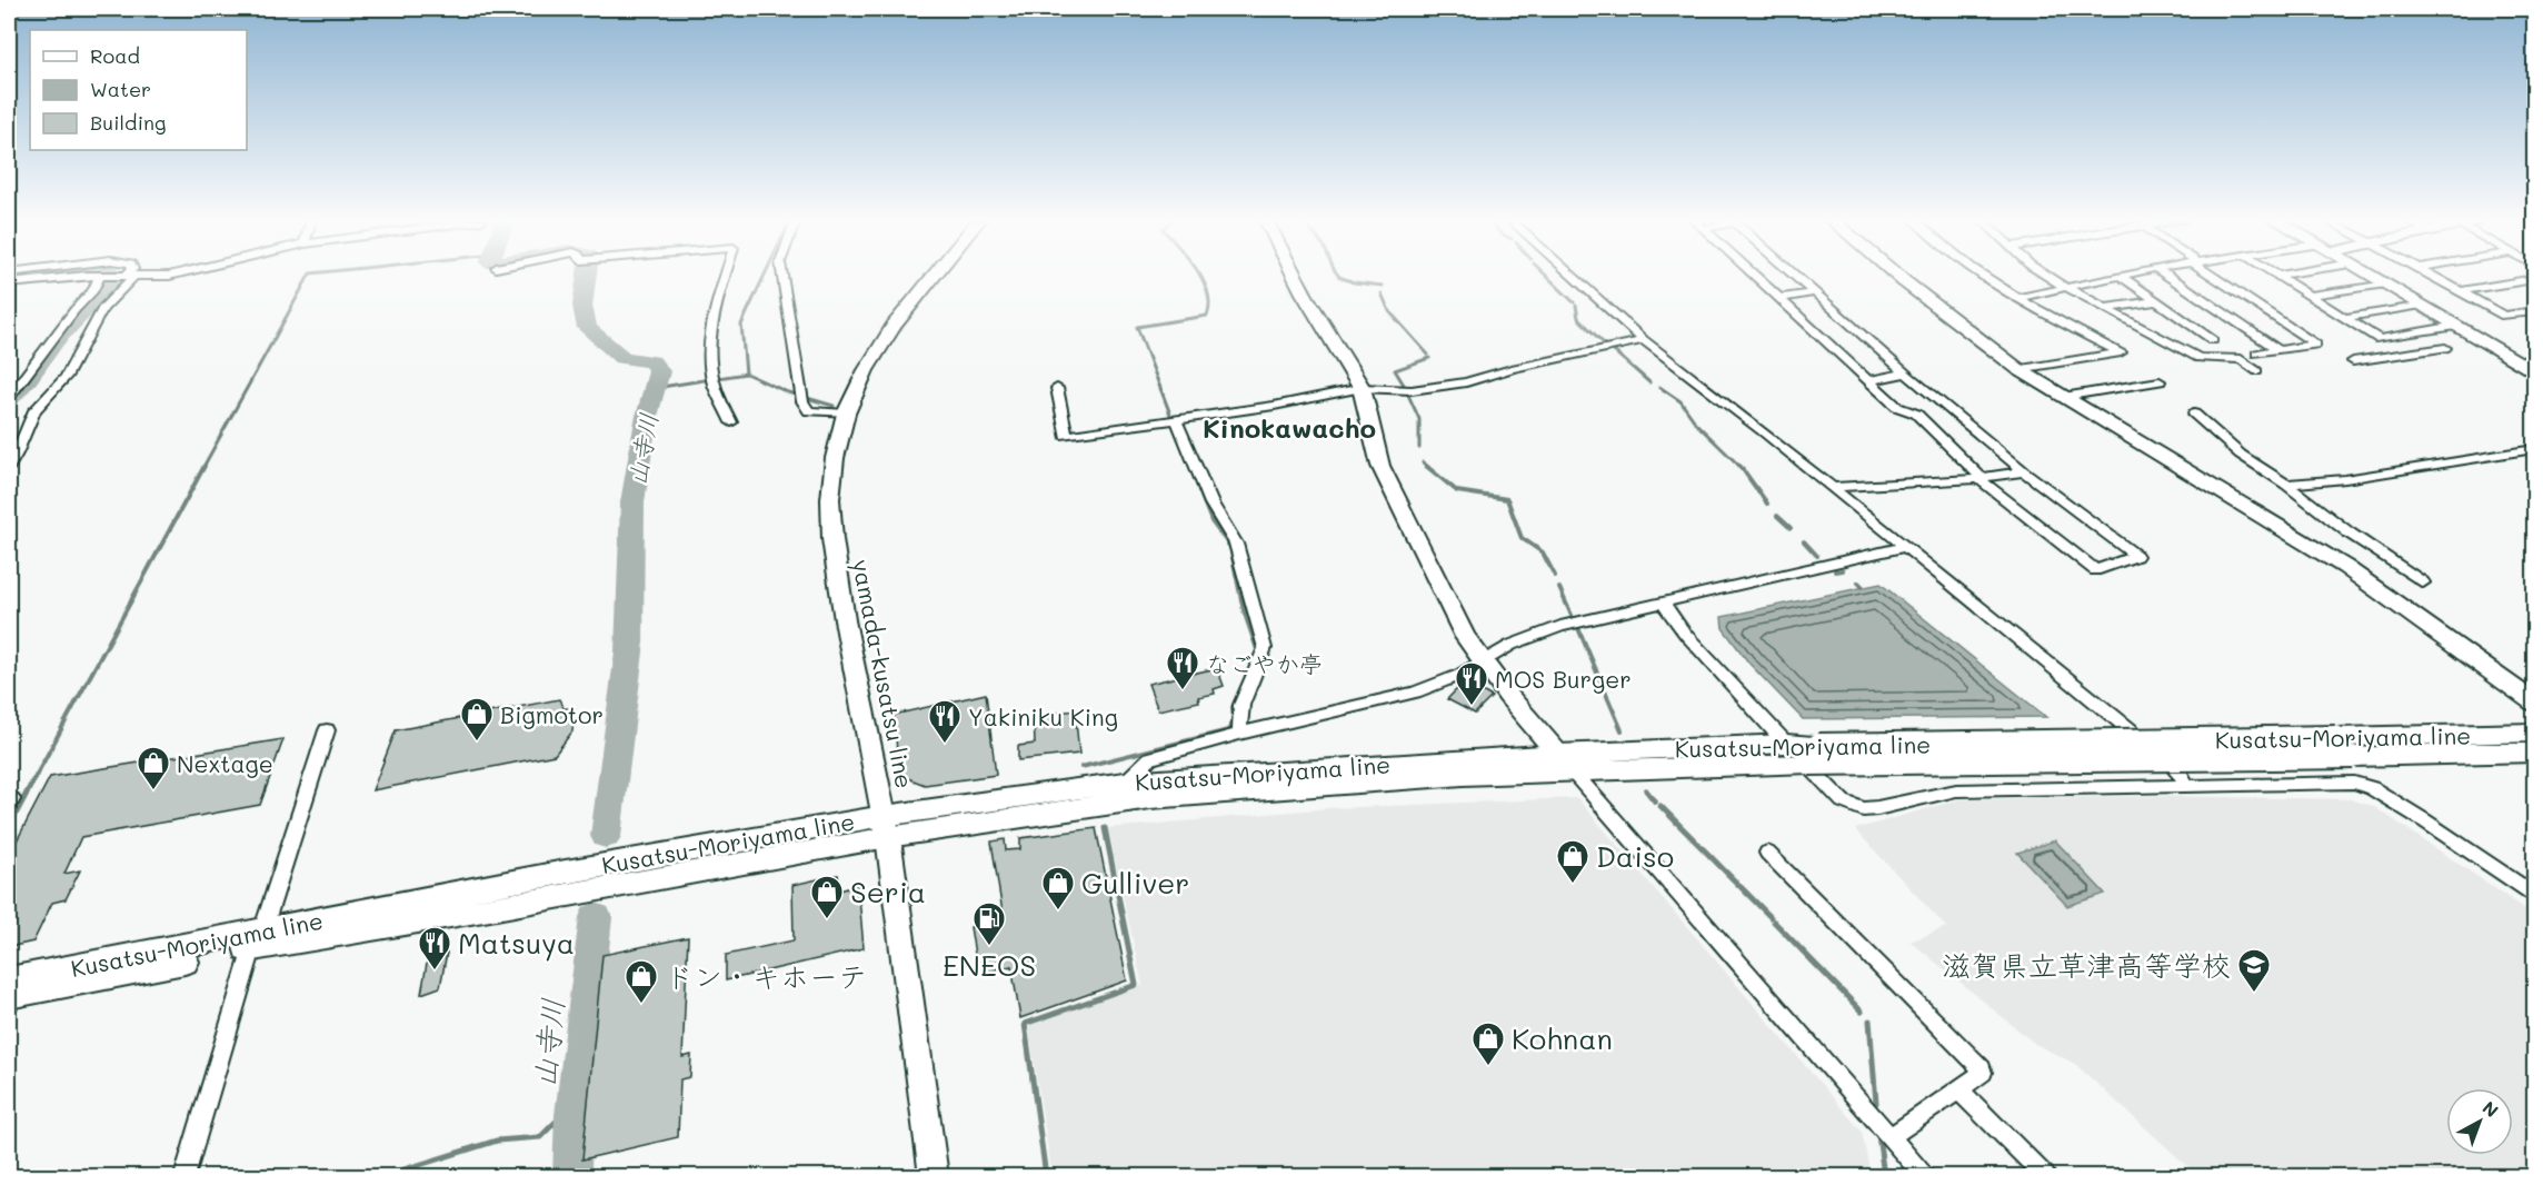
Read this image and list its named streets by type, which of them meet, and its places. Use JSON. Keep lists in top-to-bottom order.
{
  "streets": {
    "main road": ["Kusatsu-Moriyama line"],
    "street": ["yamada-kusatsu line"]
  },
  "crossings": [
    ["yamada-kusatsu line", "Kusatsu-Moriyama line"]
  ],
  "districts": ["Kinokawacho"],
  "water": ["山寺川"],
  "places": {
    "restaurant": [
      "なごやか亭",
      "MOS Burger",
      "Yakiniku King",
      "Matsuya"
    ],
    "shop": [
      "Bigmotor",
      "Nextage",
      "Daiso",
      "Gulliver",
      "Seria",
      "ドン・キホーテ",
      "Kohnan"
    ],
    "fuel station": ["ENEOS"],
    "school or university": ["滋賀県立草津高等学校"]
  },
  "legend": ["Road", "Water", "Building"],
  "north": "top right"
}
